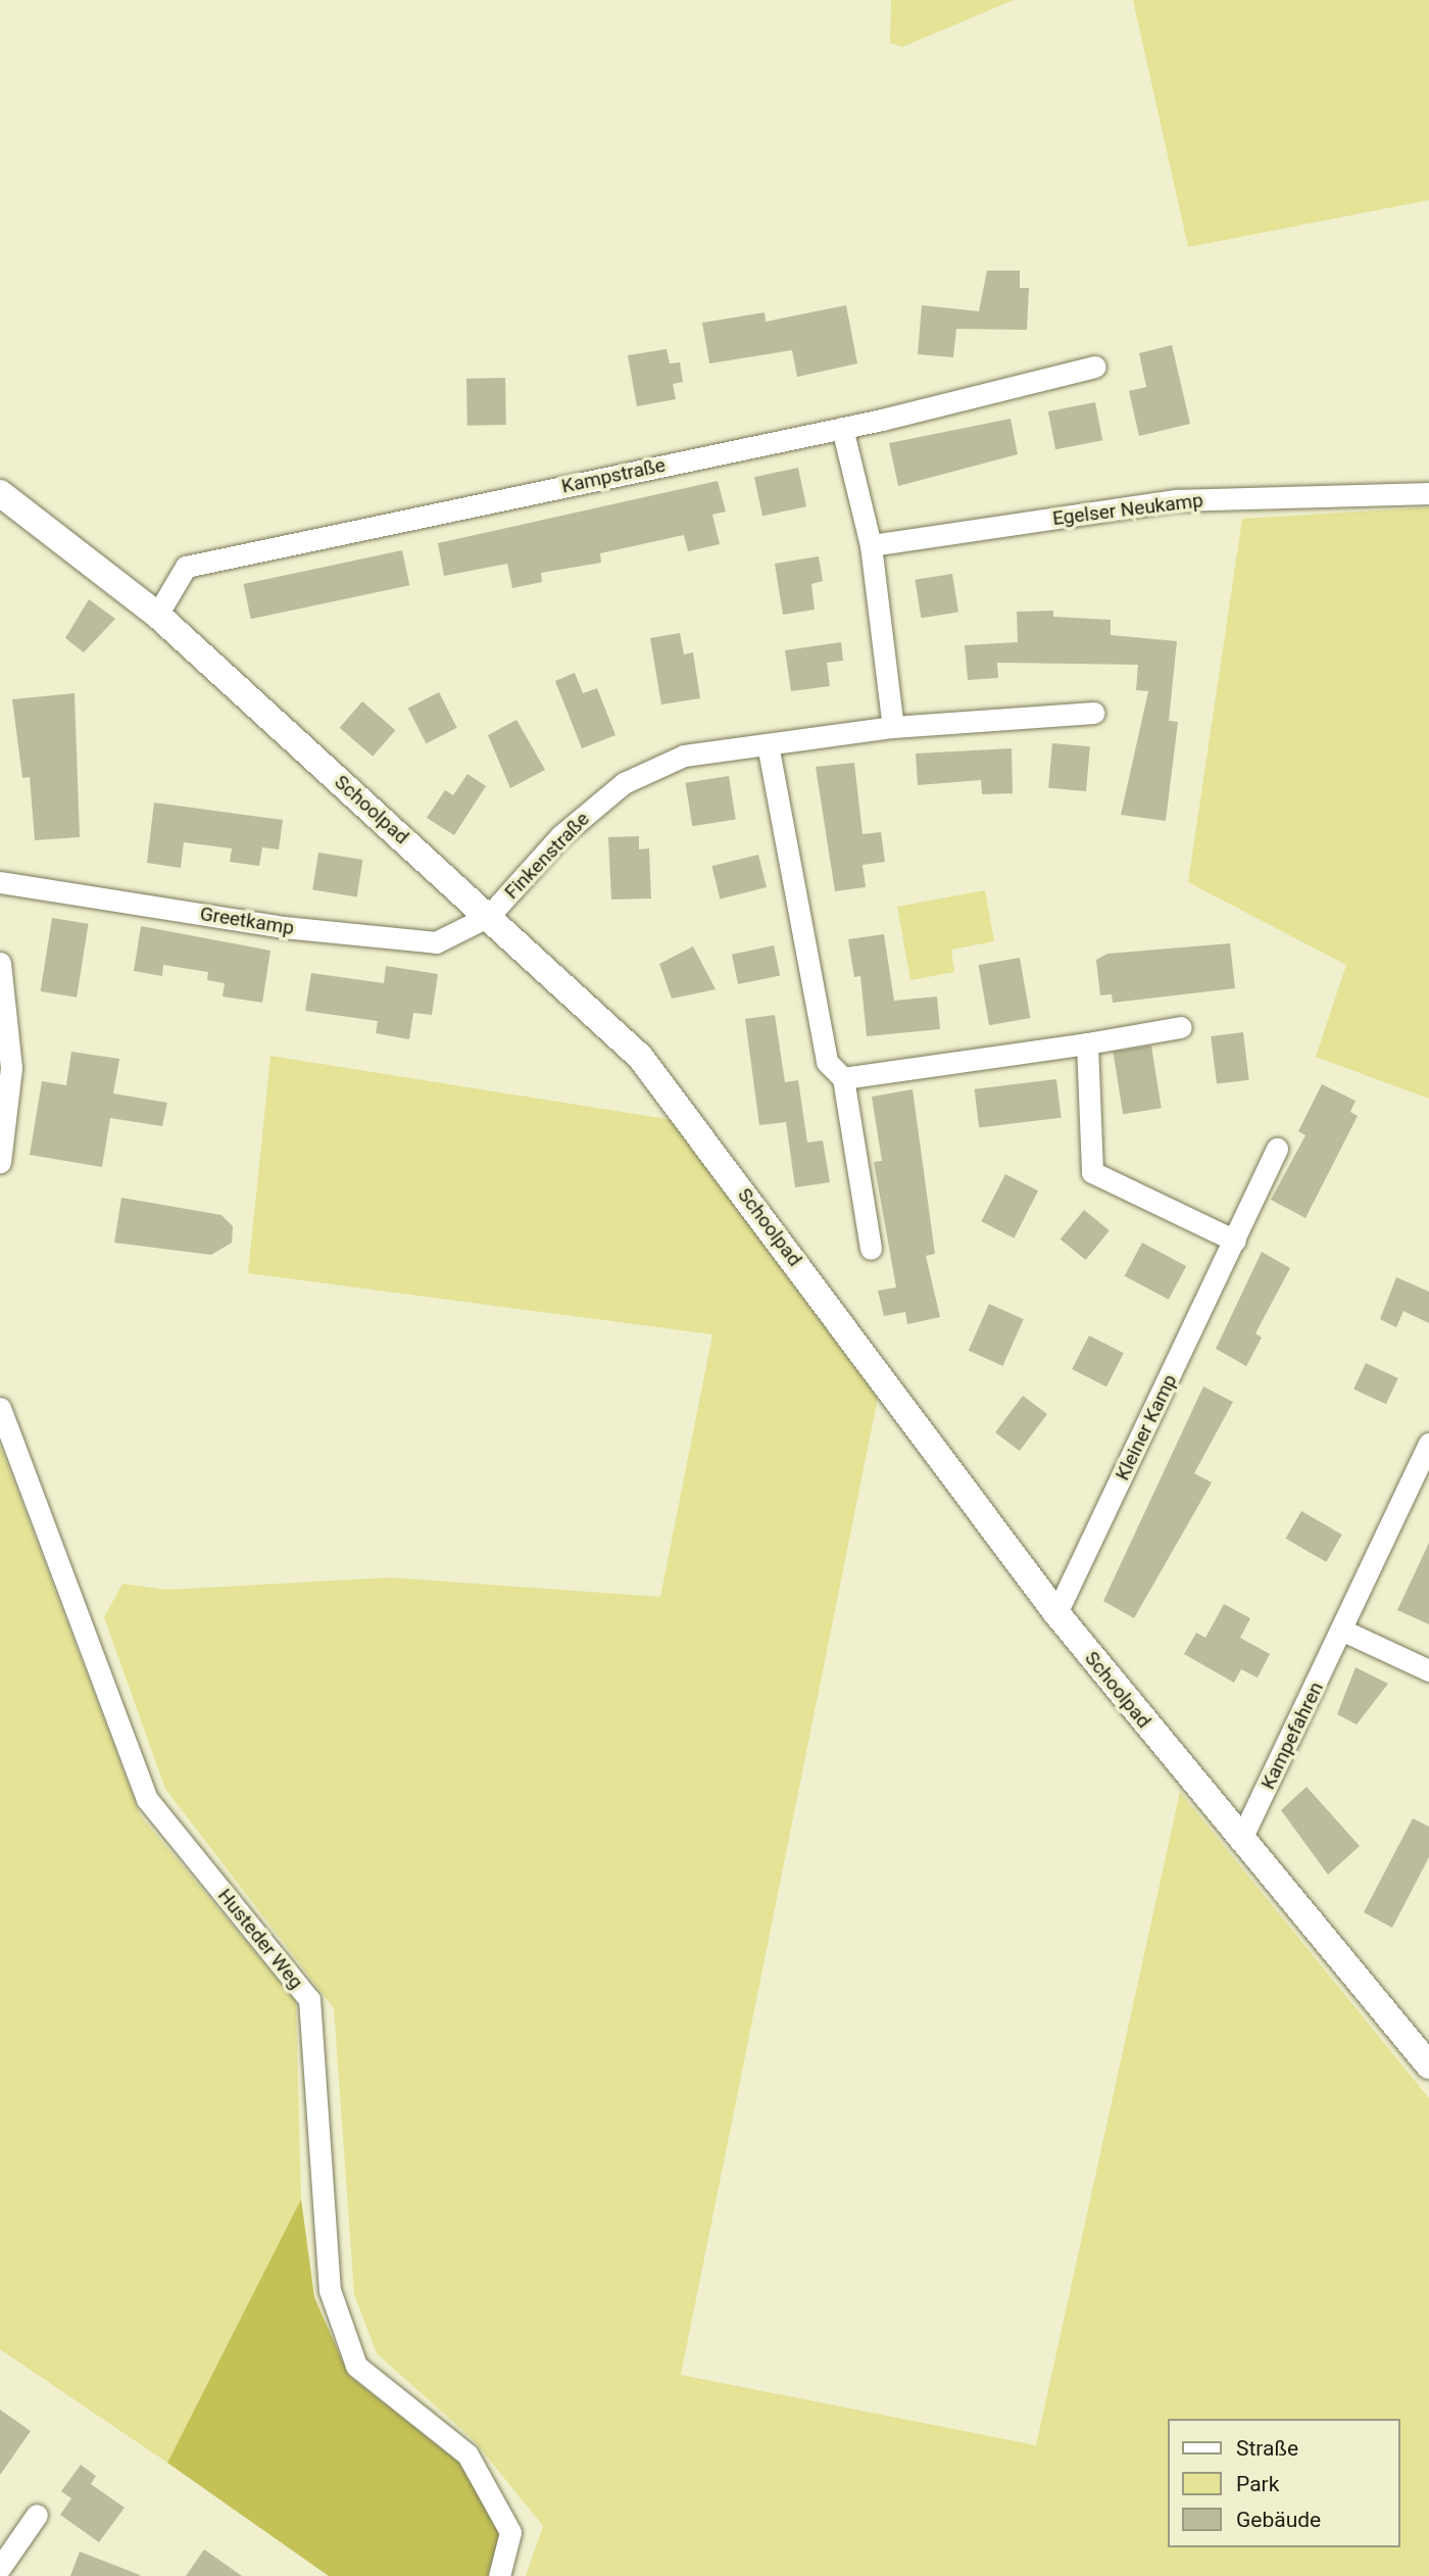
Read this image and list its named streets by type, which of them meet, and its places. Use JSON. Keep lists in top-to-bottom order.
{
  "streets": {
    "street": [
      "Kampstraße",
      "Egelser Neukamp",
      "Schoolpad",
      "Finkenstraße",
      "Greetkamp",
      "Kleiner Kamp",
      "Kampefahren",
      "Husteder Weg"
    ]
  },
  "crossings": [
    ["Kampstraße", "Schoolpad"],
    ["Schoolpad", "Finkenstraße"],
    ["Schoolpad", "Greetkamp"],
    ["Schoolpad", "Kleiner Kamp"],
    ["Schoolpad", "Kampefahren"],
    ["Finkenstraße", "Greetkamp"]
  ],
  "legend": ["Straße", "Park", "Gebäude"]
}
